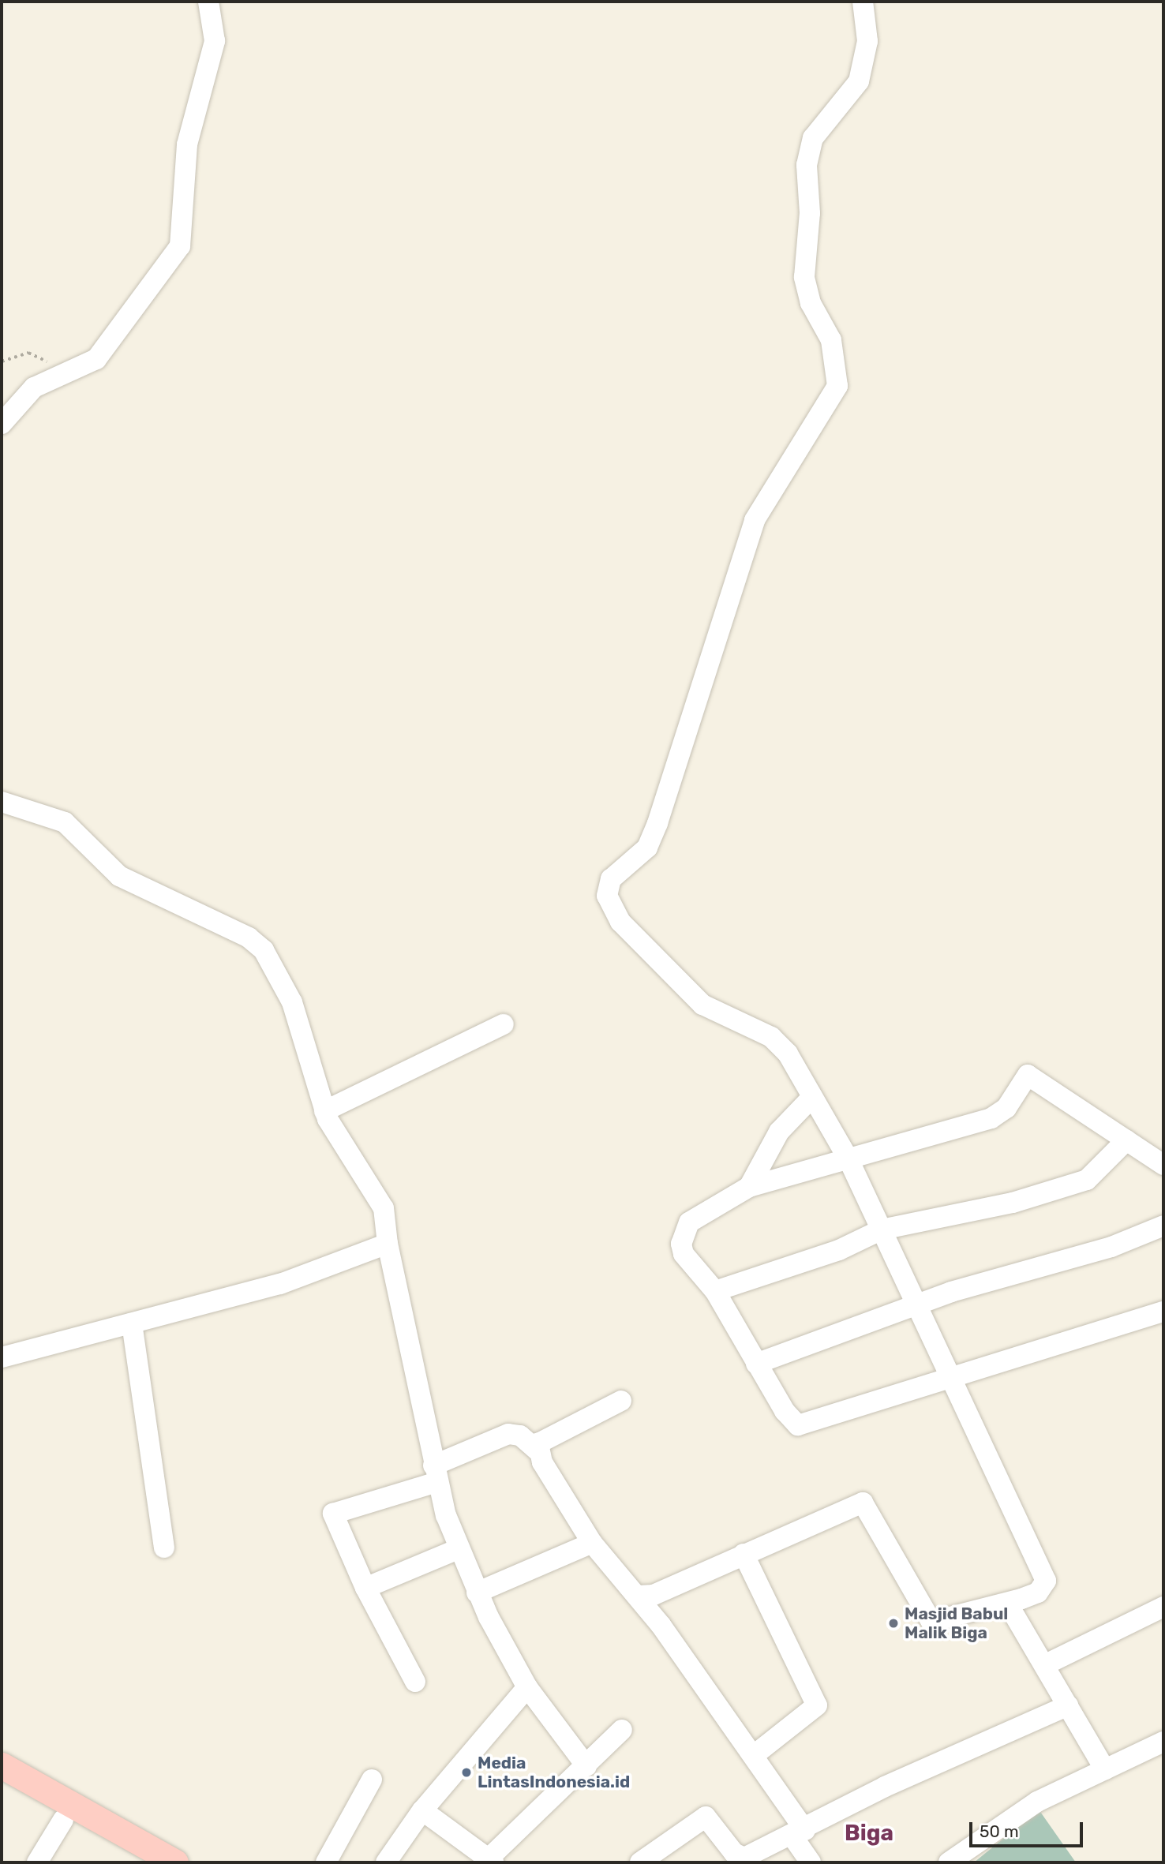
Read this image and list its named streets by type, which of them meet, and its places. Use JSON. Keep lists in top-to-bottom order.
{
  "districts": ["Biga"],
  "places": ["Masjid Babul Malik Biga", "Media LintasIndonesia.id"],
  "scale_bar": "50 m"
}
